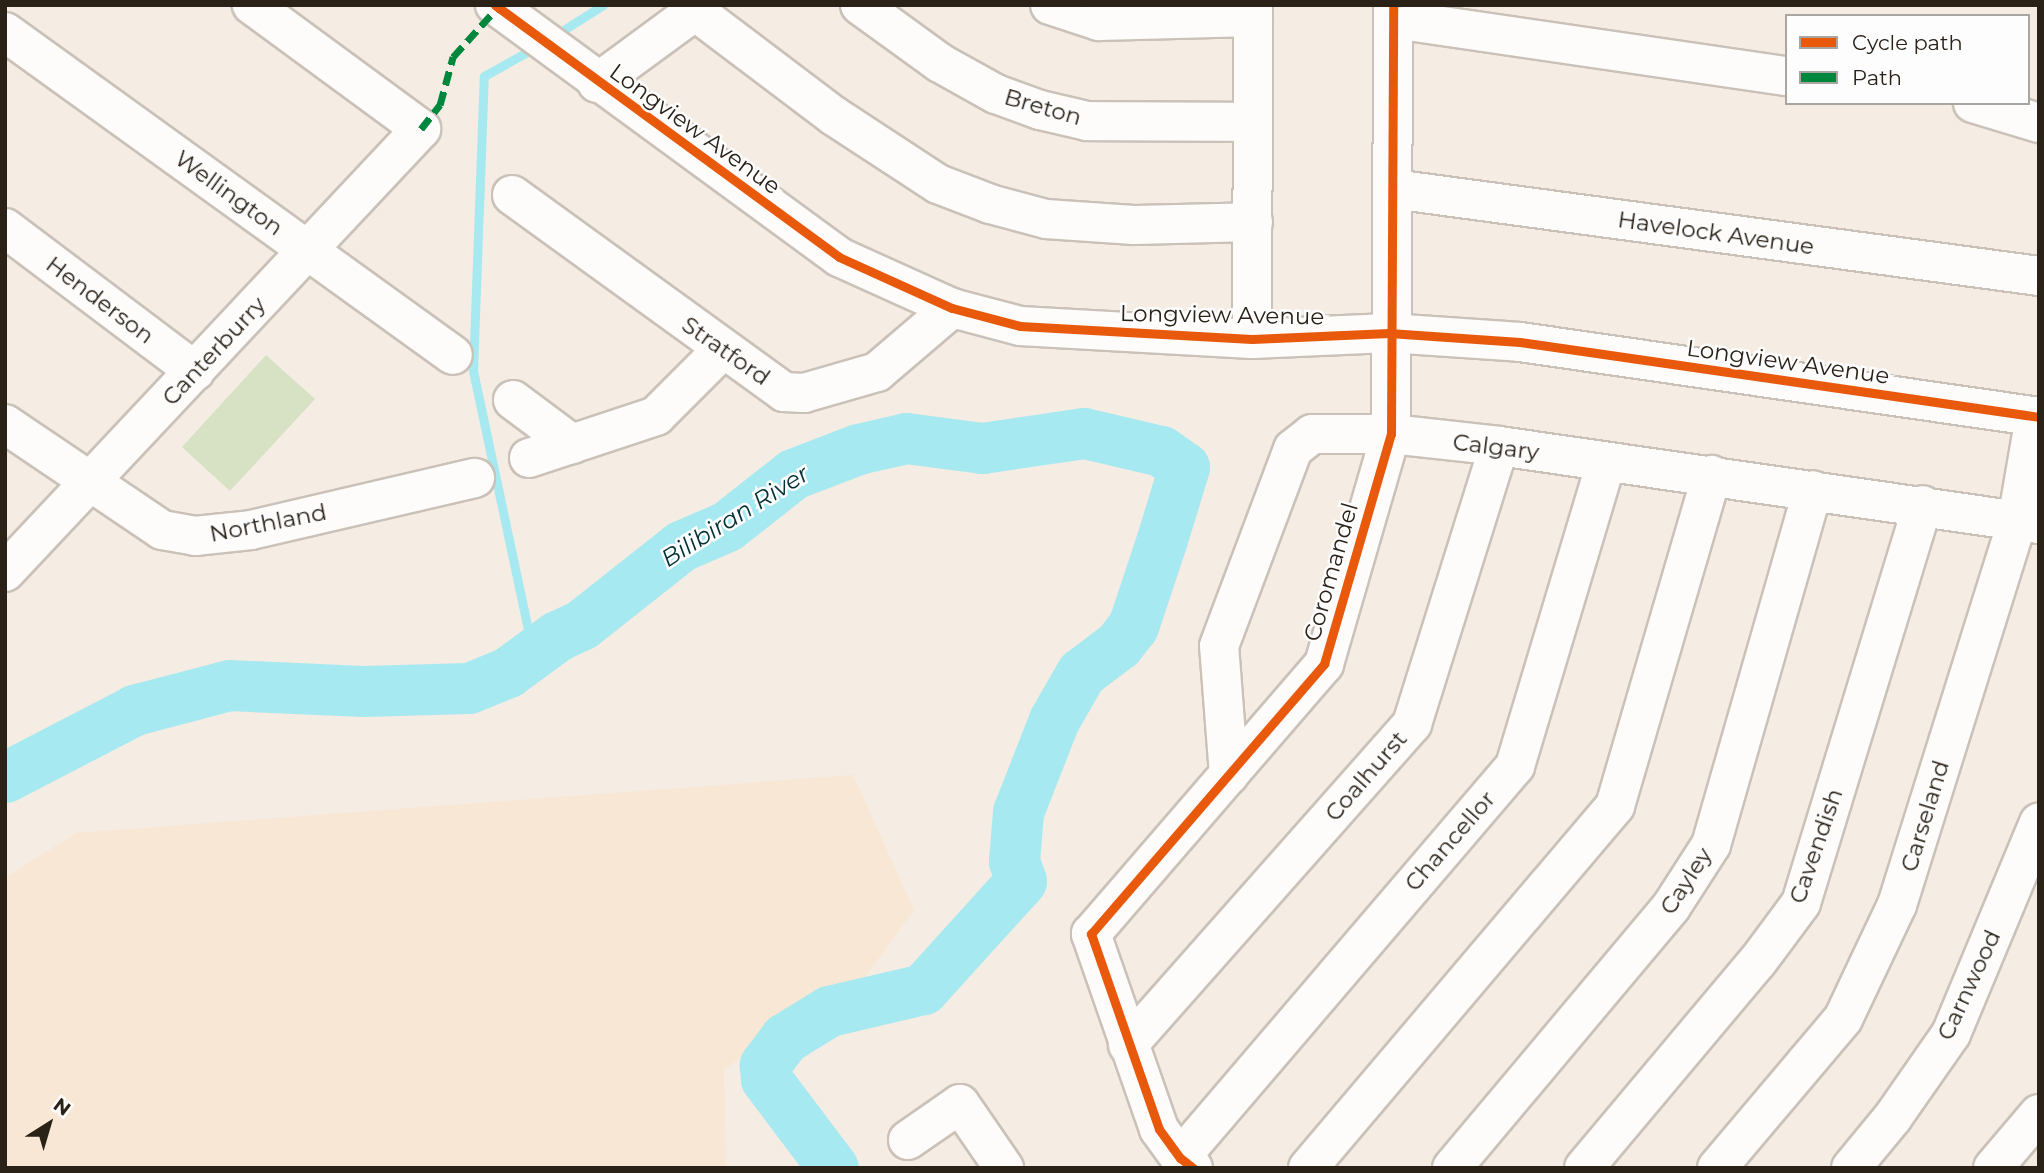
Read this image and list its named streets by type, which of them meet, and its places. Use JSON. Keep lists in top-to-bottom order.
{
  "streets": {
    "street": [
      "Breton",
      "Longview Avenue",
      "Wellington",
      "Havelock Avenue",
      "Henderson",
      "Canterburry",
      "Stratford",
      "Calgary",
      "Northland",
      "Coromandel",
      "Coalhurst",
      "Carseland",
      "Chancellor",
      "Cavendish",
      "Cayley",
      "Carnwood"
    ]
  },
  "crossings": [
    ["Longview Avenue", "Stratford"],
    ["Longview Avenue", "Coromandel"],
    ["Longview Avenue", "Carseland"],
    ["Wellington", "Canterburry"],
    ["Havelock Avenue", "Coromandel"],
    ["Henderson", "Canterburry"],
    ["Canterburry", "Northland"],
    ["Calgary", "Coromandel"],
    ["Calgary", "Coalhurst"],
    ["Calgary", "Carseland"],
    ["Calgary", "Chancellor"],
    ["Calgary", "Cavendish"],
    ["Calgary", "Cayley"],
    ["Coromandel", "Coalhurst"],
    ["Coromandel", "Chancellor"]
  ],
  "water": ["Bilibiran River"],
  "legend": ["Cycle path", "Path"],
  "north": "top right"
}
